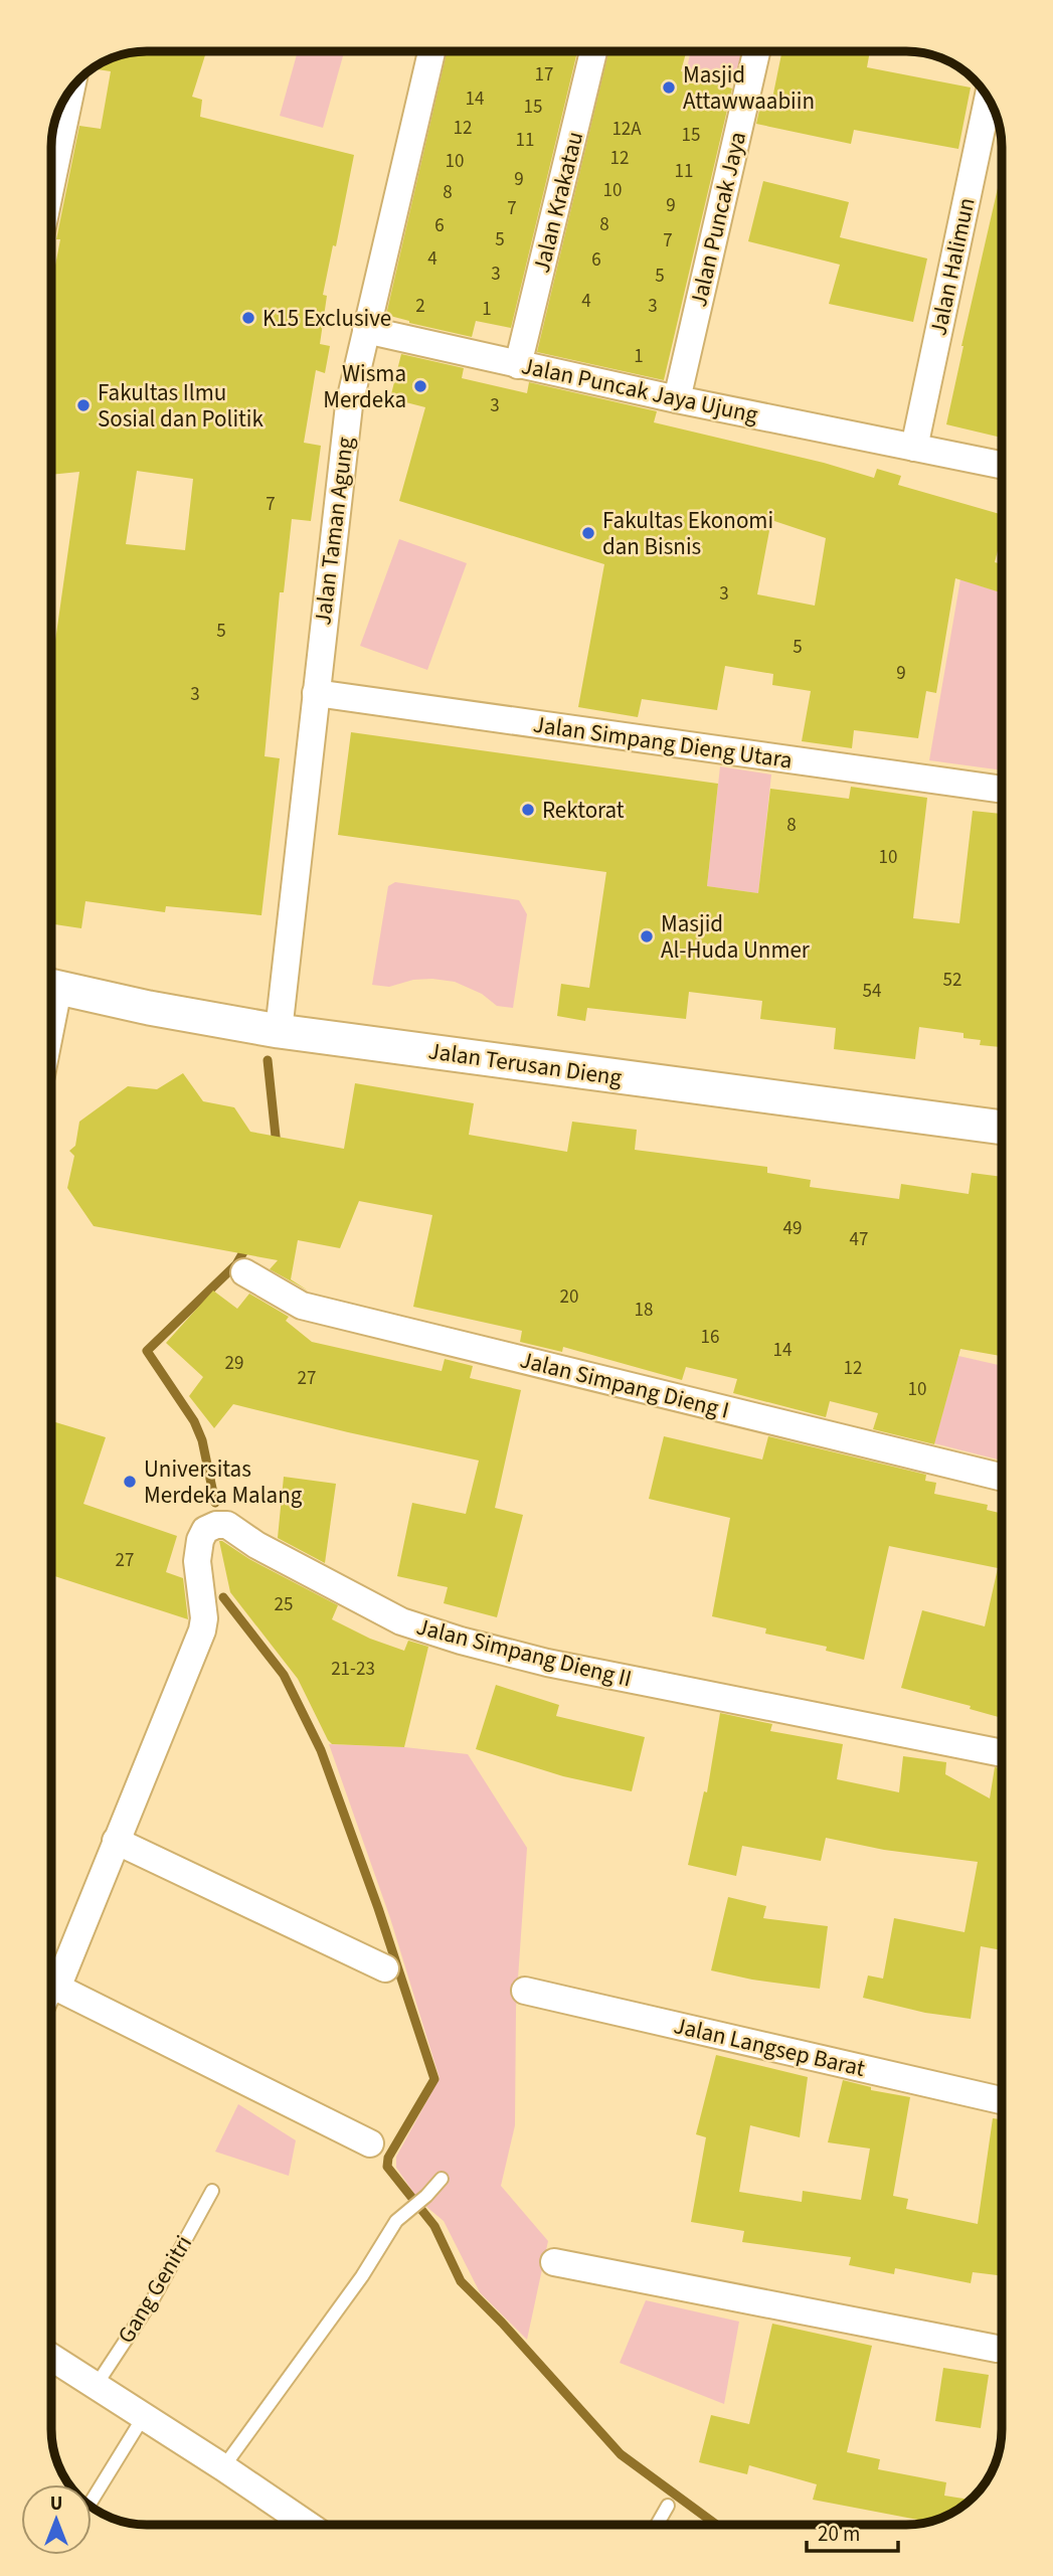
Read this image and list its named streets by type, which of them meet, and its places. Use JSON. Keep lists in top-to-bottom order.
{
  "streets": {
    "street": [
      "Jalan Krakatau",
      "Jalan Puncak Jaya",
      "Jalan Halimun",
      "Jalan Puncak Jaya Ujung",
      "Jalan Taman Agung",
      "Jalan Simpang Dieng Utara",
      "Jalan Terusan Dieng",
      "Jalan Simpang Dieng I",
      "Jalan Simpang Dieng II",
      "Jalan Langsep Barat"
    ],
    "lane": ["Gang Genitri"]
  },
  "crossings": [
    ["Jalan Krakatau", "Jalan Puncak Jaya Ujung"],
    ["Jalan Puncak Jaya", "Jalan Puncak Jaya Ujung"],
    ["Jalan Halimun", "Jalan Puncak Jaya Ujung"],
    ["Jalan Puncak Jaya Ujung", "Jalan Taman Agung"],
    ["Jalan Taman Agung", "Jalan Simpang Dieng Utara"],
    ["Jalan Taman Agung", "Jalan Terusan Dieng"]
  ],
  "places": [
    "Masjid Attawwaabiin",
    "K15 Exclusive",
    "Wisma Merdeka",
    "Fakultas Ilmu Sosial dan Politik",
    "Fakultas Ekonomi dan Bisnis",
    "Rektorat",
    "Masjid Al-Huda Unmer",
    "Universitas Merdeka Malang"
  ],
  "house_numbers": [
    "17",
    "14",
    "15",
    "12",
    "12A",
    "15",
    "11",
    "12",
    "10",
    "11",
    "9",
    "10",
    "8",
    "9",
    "7",
    "8",
    "6",
    "5",
    "7",
    "4",
    "6",
    "3",
    "5",
    "4",
    "2",
    "3",
    "1",
    "1",
    "3",
    "7",
    "3",
    "5",
    "5",
    "9",
    "3",
    "8",
    "10",
    "52",
    "54",
    "49",
    "47",
    "20",
    "18",
    "16",
    "14",
    "29",
    "12",
    "27",
    "10",
    "27",
    "25",
    "21-23"
  ],
  "scale_bar": "20 m",
  "north": "top"
}
